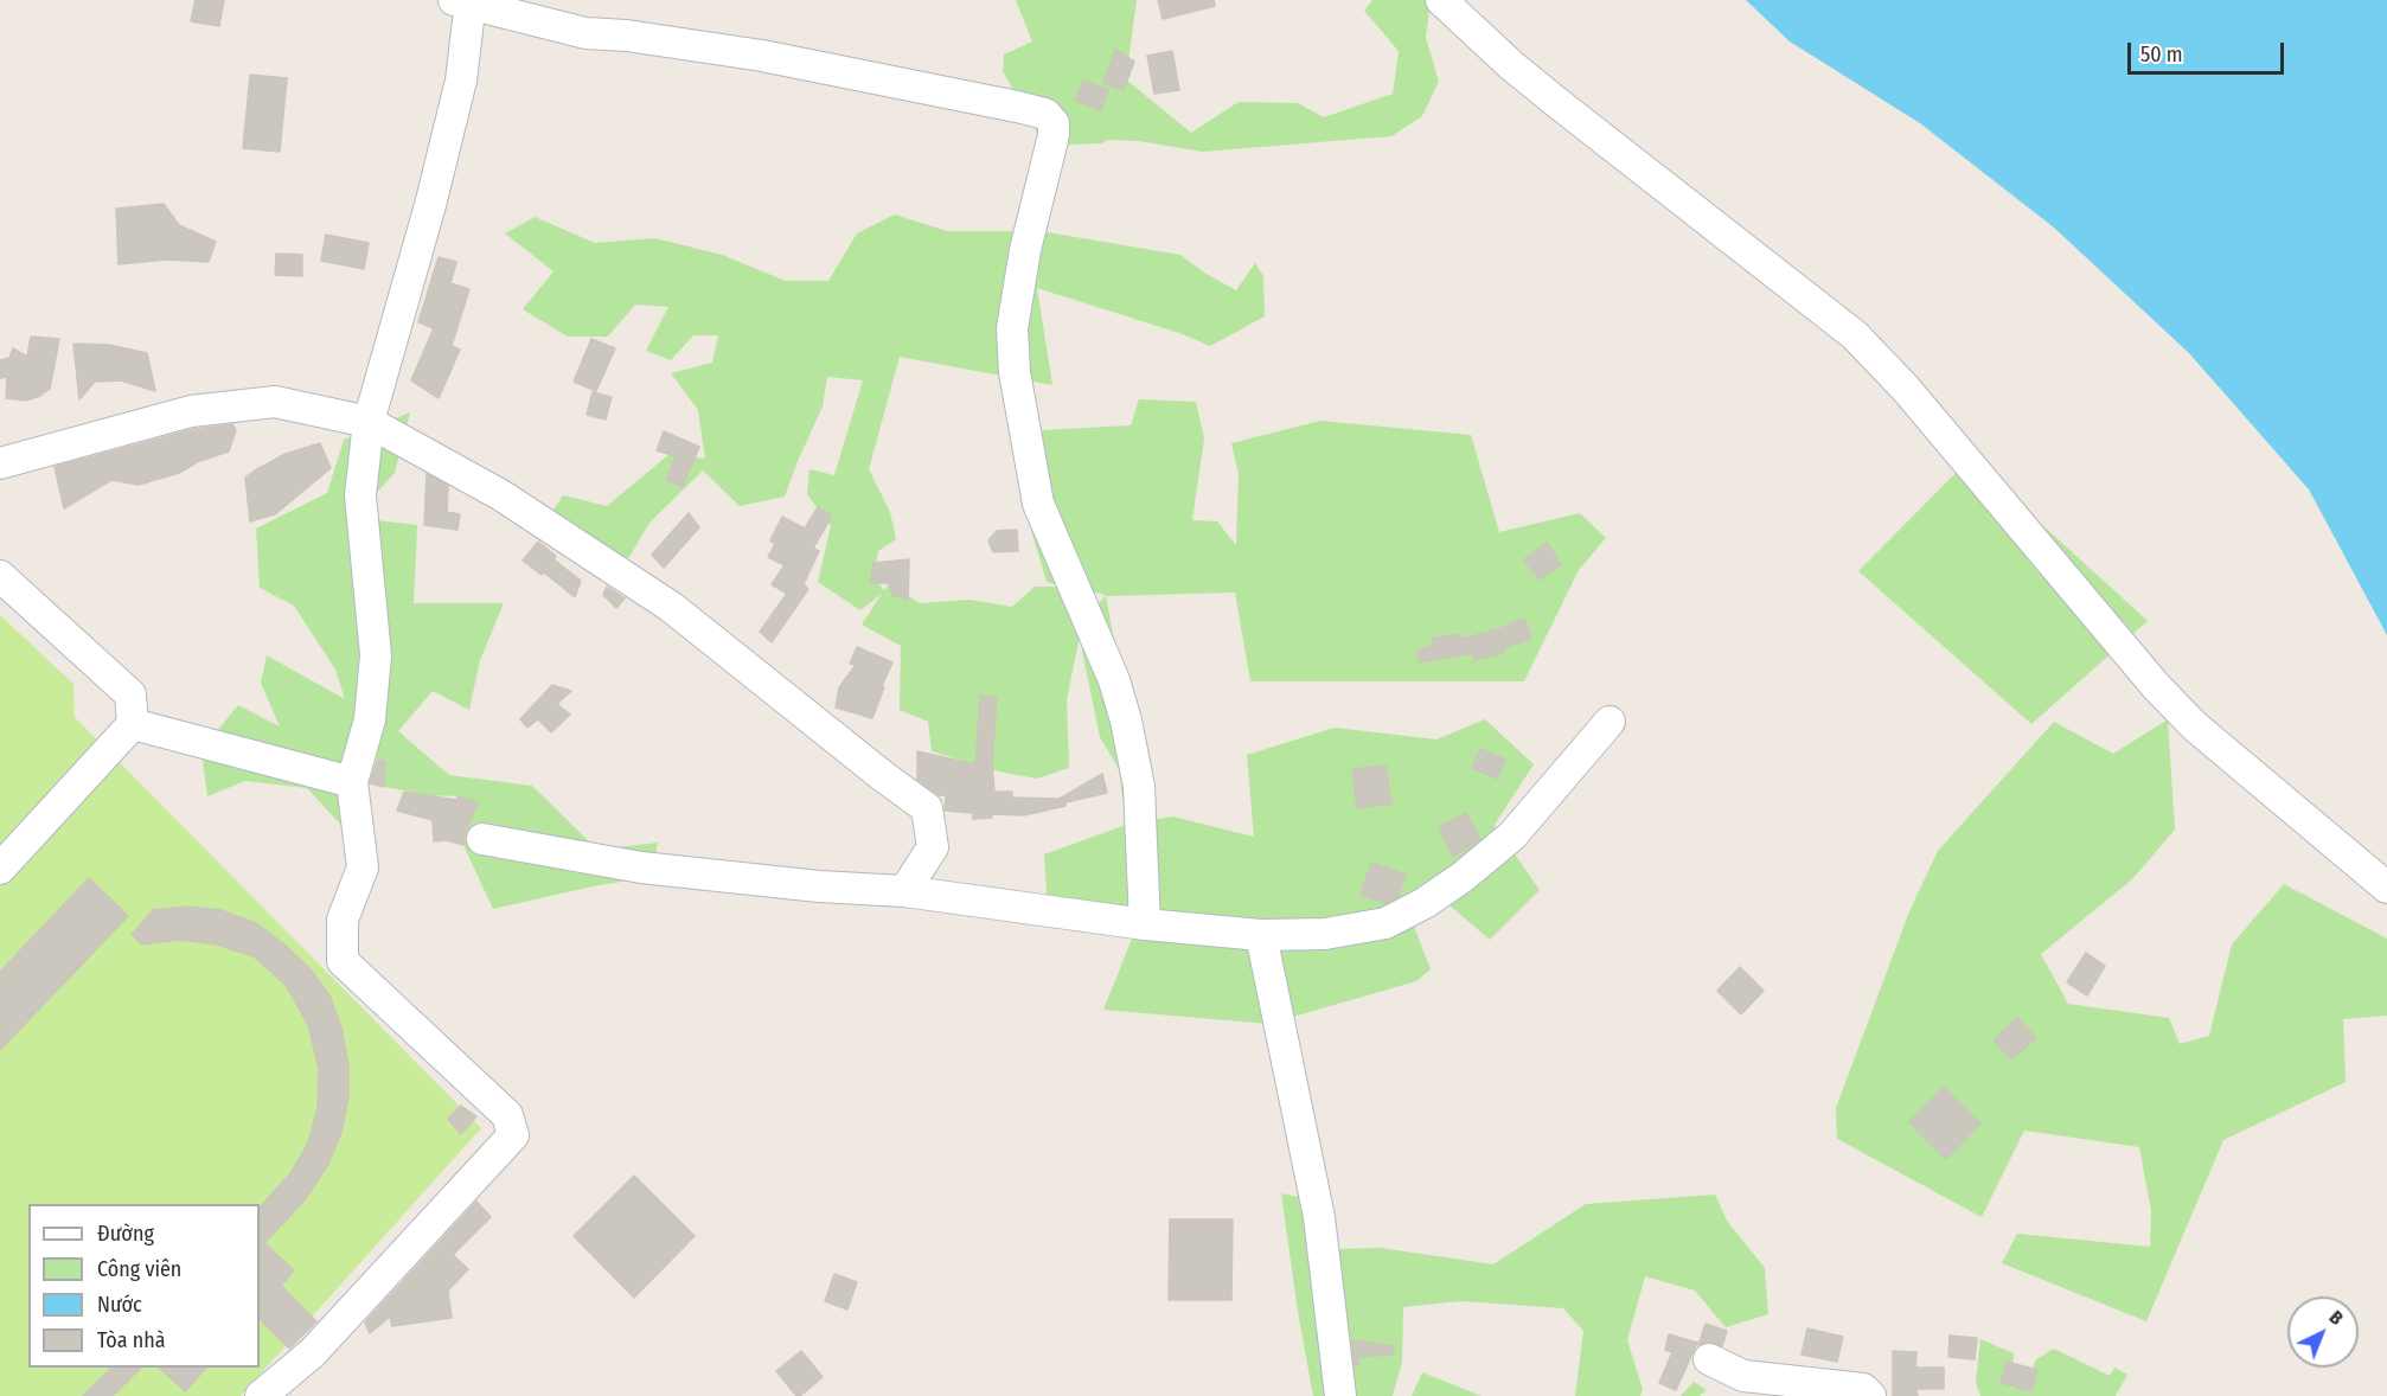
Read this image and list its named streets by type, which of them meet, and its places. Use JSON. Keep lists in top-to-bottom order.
{
  "legend": [
    "Đường",
    "Công viên",
    "Nước",
    "Tòa nhà"
  ],
  "scale_bar": "50 m",
  "north": "top right"
}
